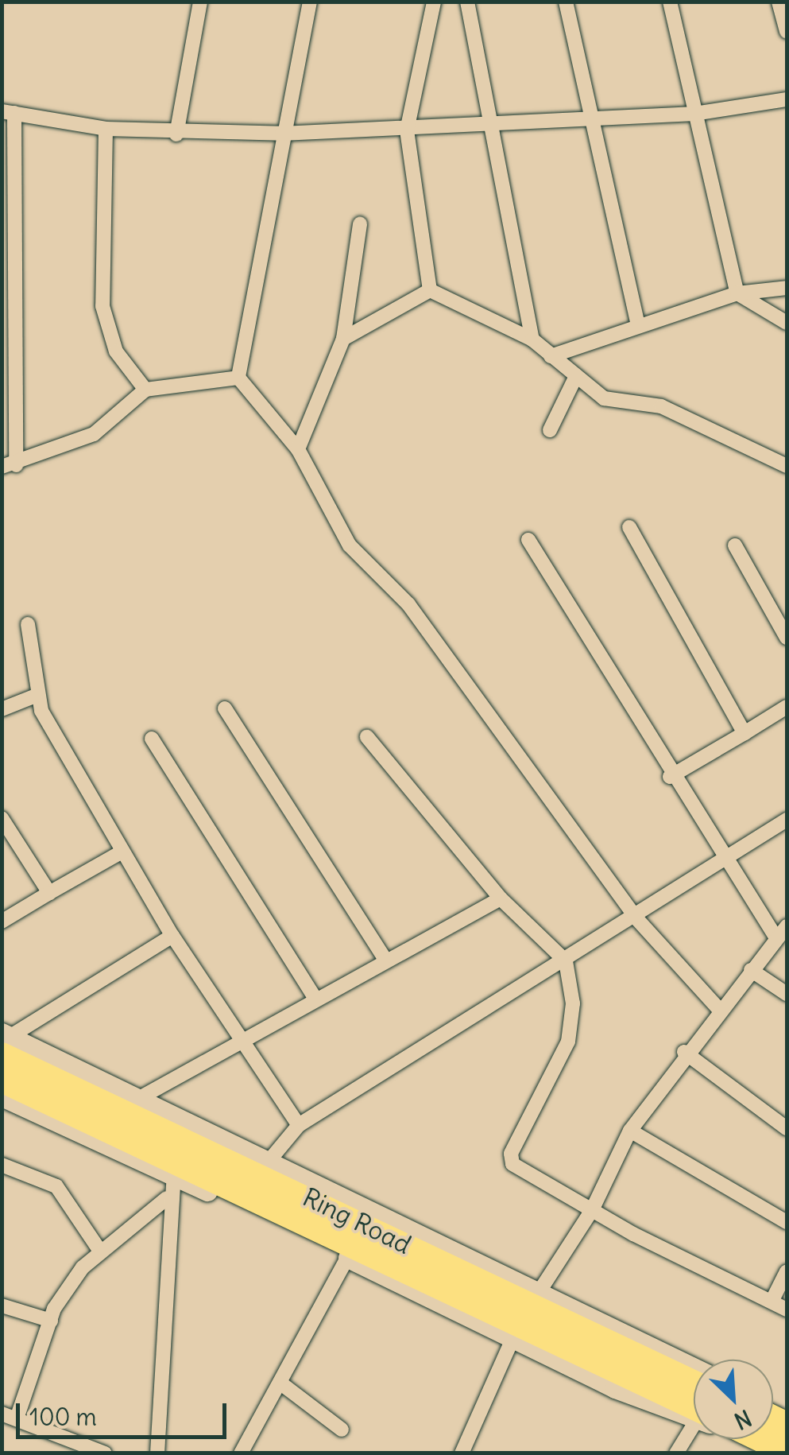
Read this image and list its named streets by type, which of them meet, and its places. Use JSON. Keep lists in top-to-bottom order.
{
  "streets": {
    "highway": ["Ring Road"]
  },
  "scale_bar": "100 m",
  "north": "bottom right"
}
